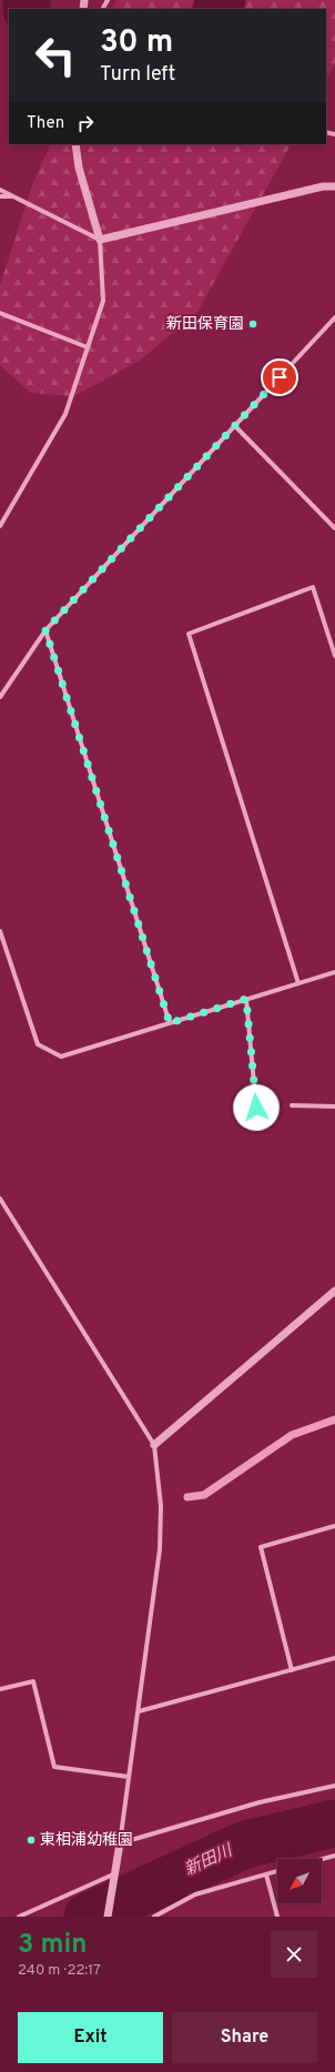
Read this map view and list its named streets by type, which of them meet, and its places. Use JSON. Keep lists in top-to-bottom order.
{
  "water": ["新田川"],
  "places": ["新田保育園", "東相浦幼稚園"],
  "north": "bottom left",
  "page": {
    "turn": ["30 m", "Turn left"],
    "then": "Then",
    "heading": ["3 min", "240 m · 22:17"],
    "buttons": ["Exit", "Share"]
  }
}
